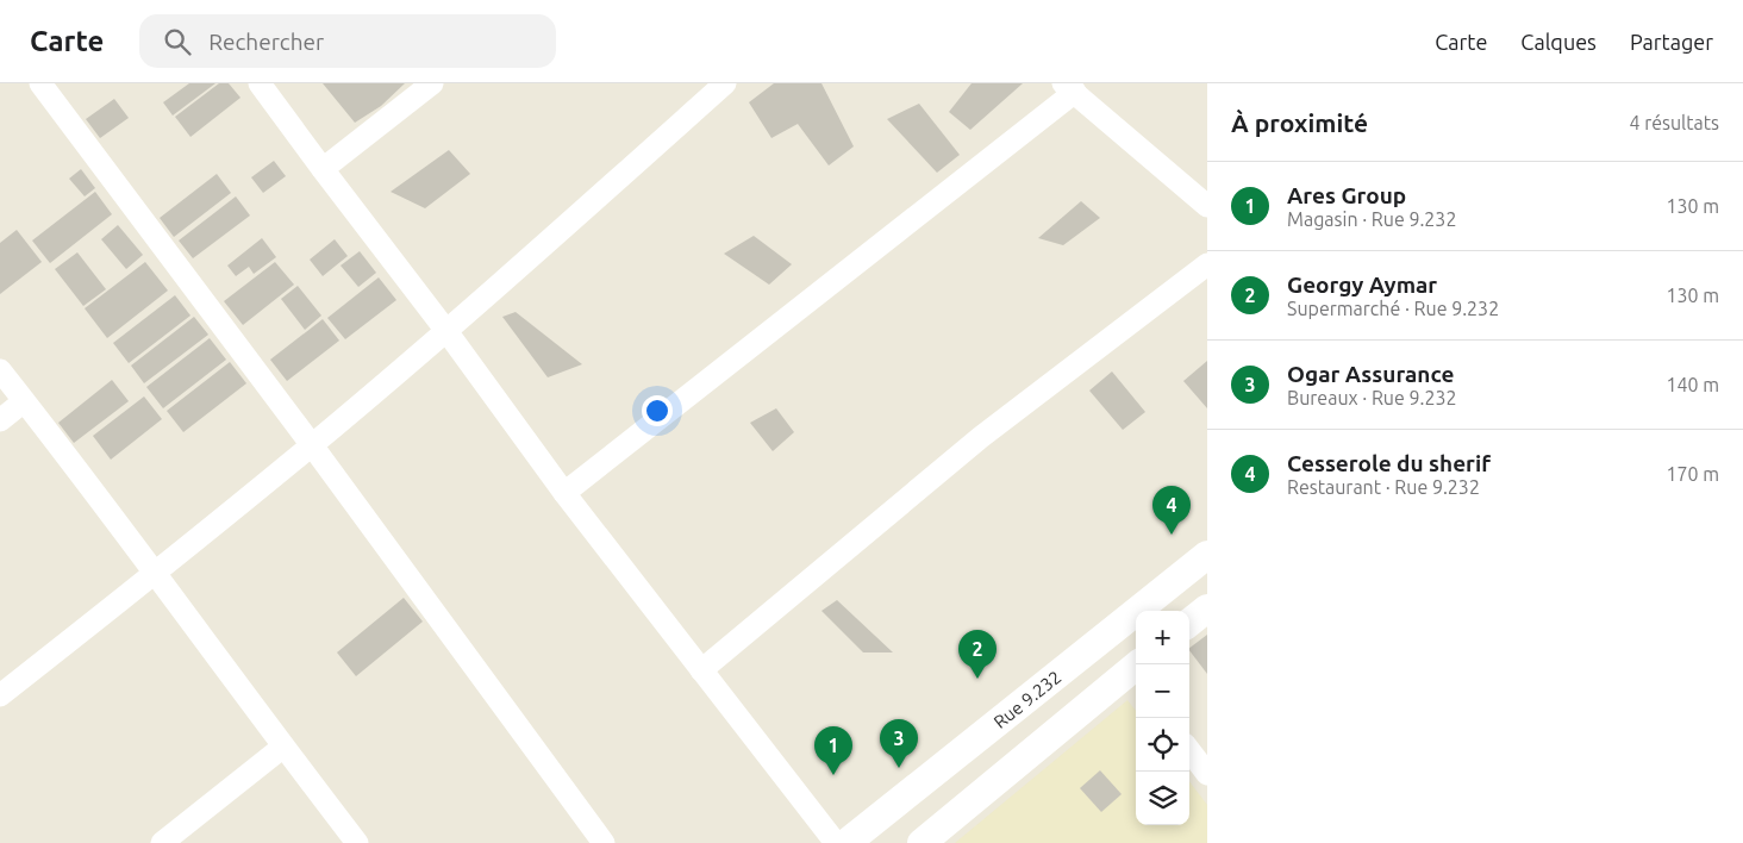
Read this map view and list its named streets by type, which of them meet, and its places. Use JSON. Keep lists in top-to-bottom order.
{
  "streets": {
    "street": ["Rue 9.232"]
  },
  "page": {
    "header": "Carte",
    "search": "Rechercher",
    "nav": ["Carte", "Calques", "Partager"],
    "heading": ["À proximité", "4 résultats"],
    "list": [
      {
        "mark": "1",
        "name": "Ares Group",
        "note": "Magasin · Rue 9.232",
        "value": "130 m"
      },
      {
        "mark": "2",
        "name": "Georgy Aymar",
        "note": "Supermarché · Rue 9.232",
        "value": "130 m"
      },
      {
        "mark": "3",
        "name": "Ogar Assurance",
        "note": "Bureaux · Rue 9.232",
        "value": "140 m"
      },
      {
        "mark": "4",
        "name": "Cesserole du sherif",
        "note": "Restaurant · Rue 9.232",
        "value": "170 m"
      }
    ],
    "pins": [
      "4",
      "2",
      "3",
      "1"
    ],
    "map_buttons": ["+", "−"]
  }
}
